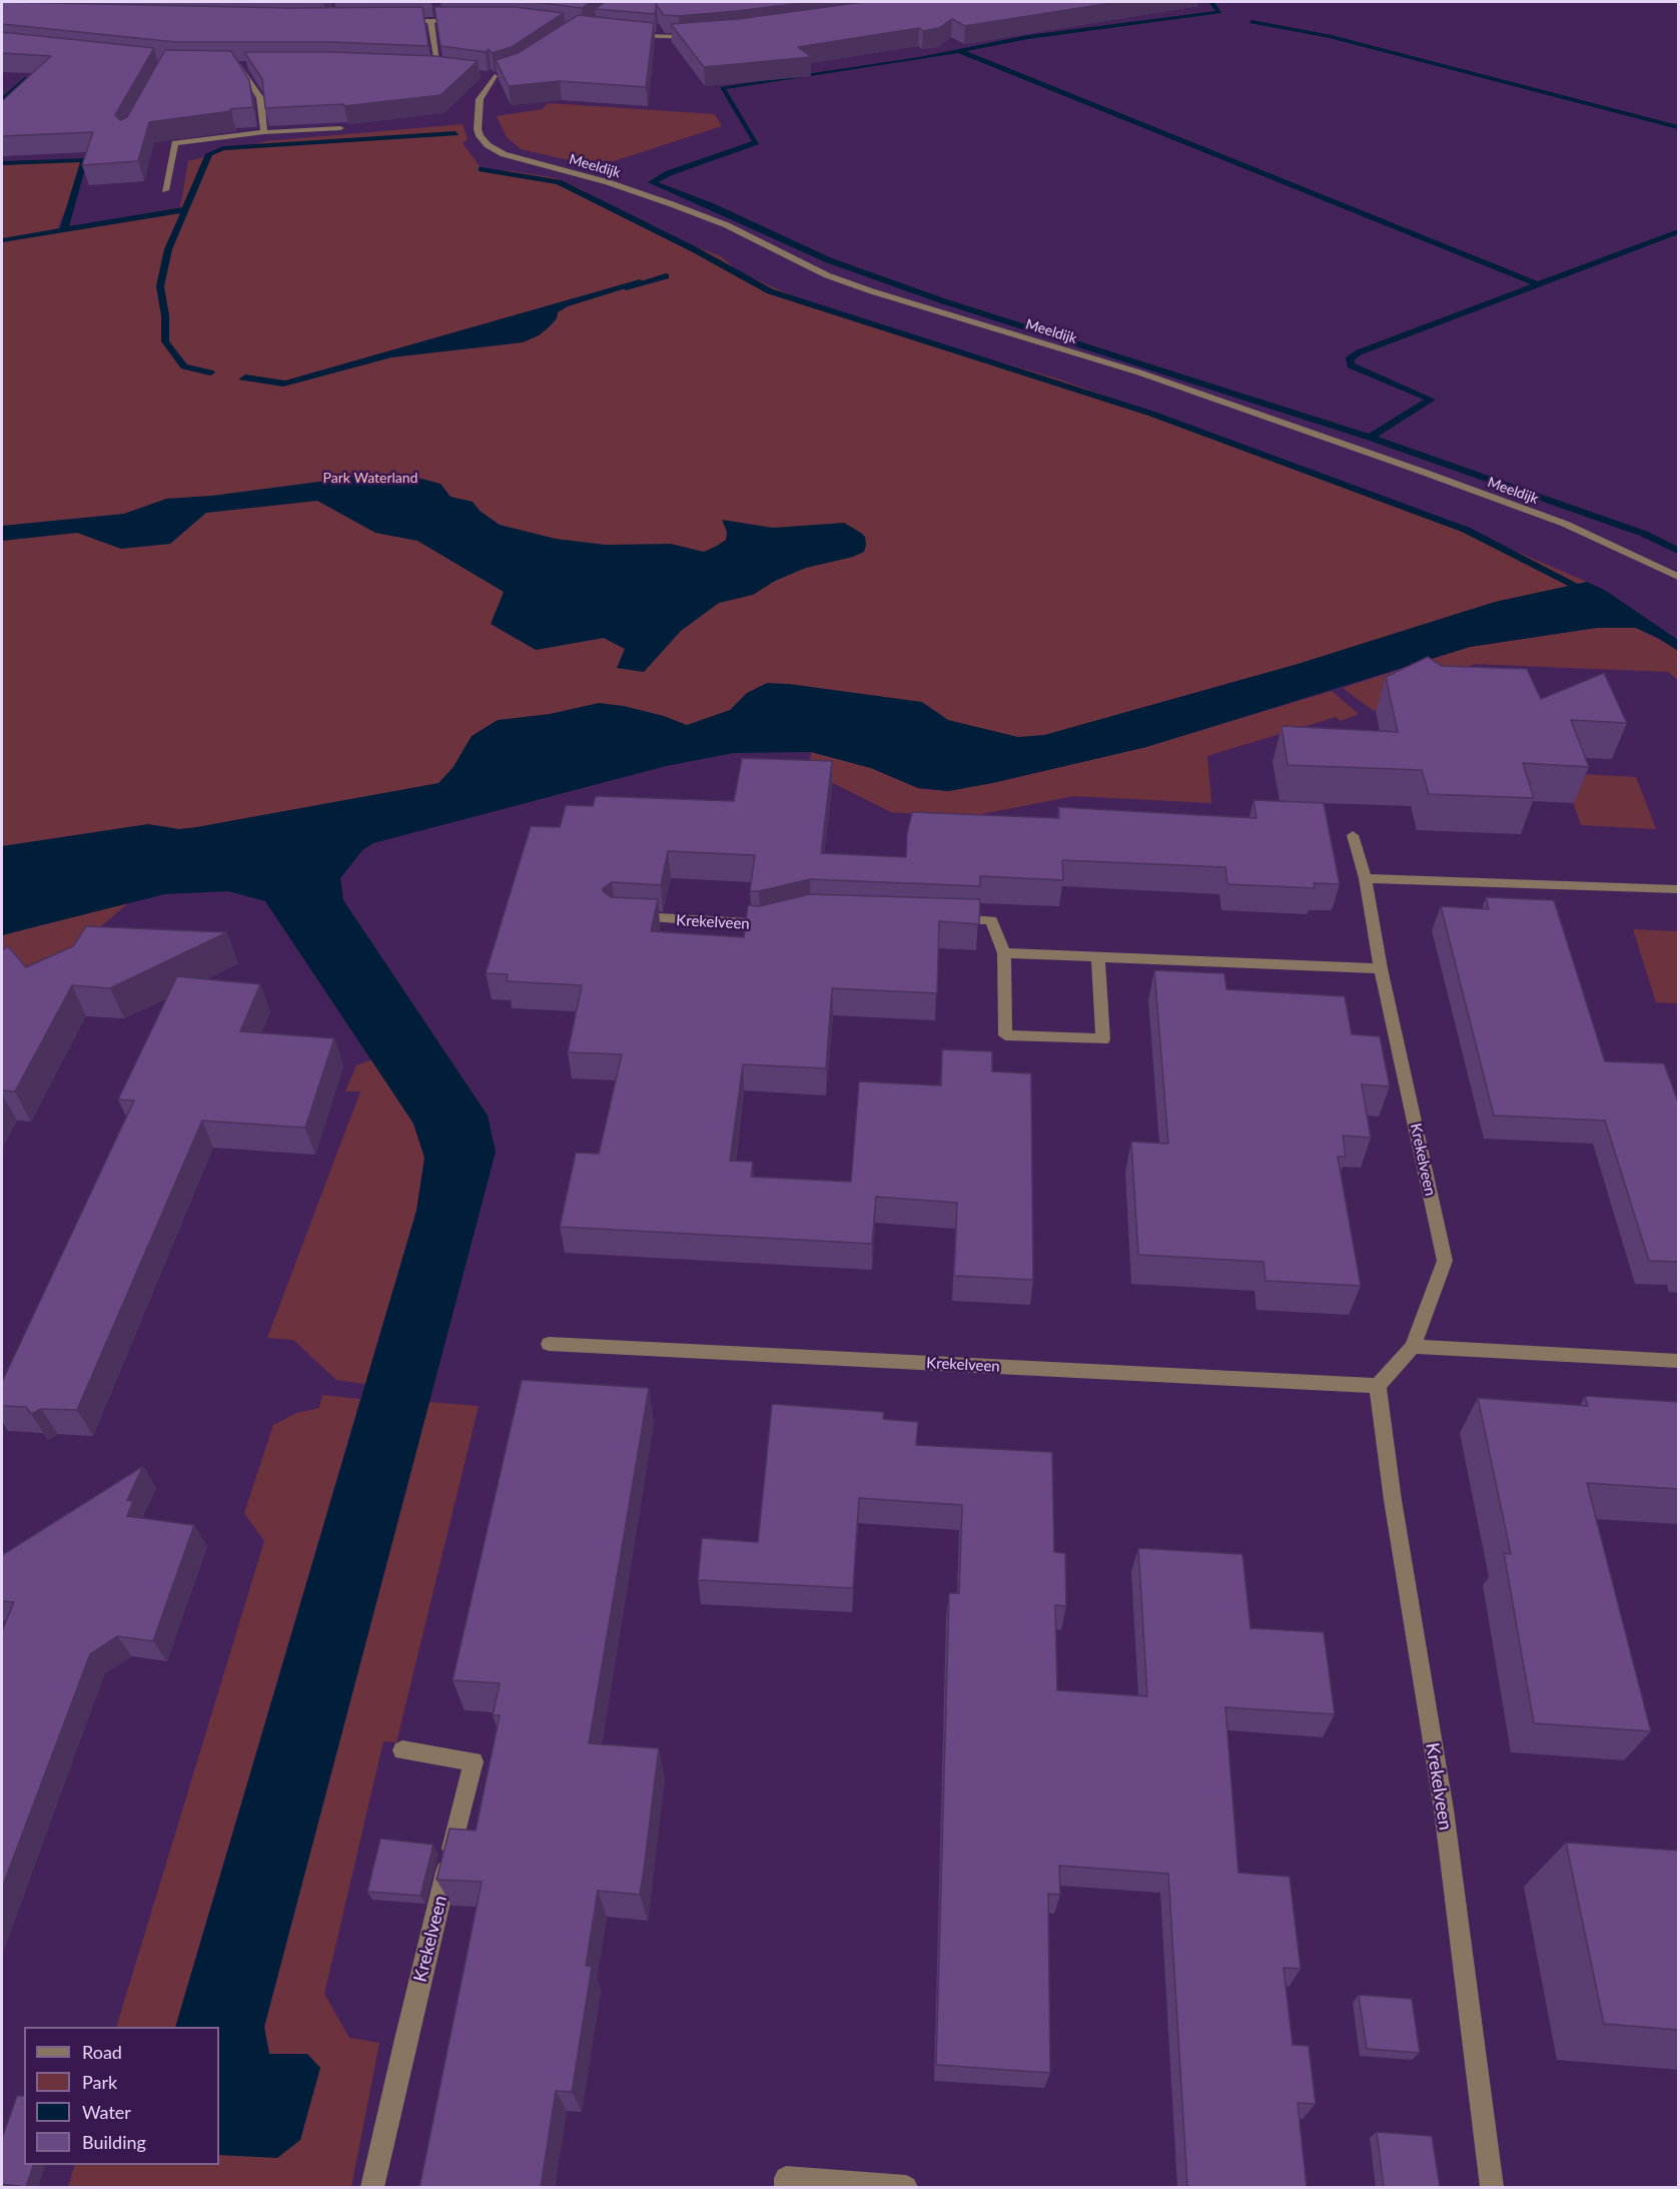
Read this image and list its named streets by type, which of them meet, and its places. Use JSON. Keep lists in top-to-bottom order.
{
  "streets": {
    "street": ["Meeldijk", "Krekelveen"]
  },
  "parks": ["Park Waterland"],
  "legend": [
    "Road",
    "Park",
    "Water",
    "Building"
  ]
}
